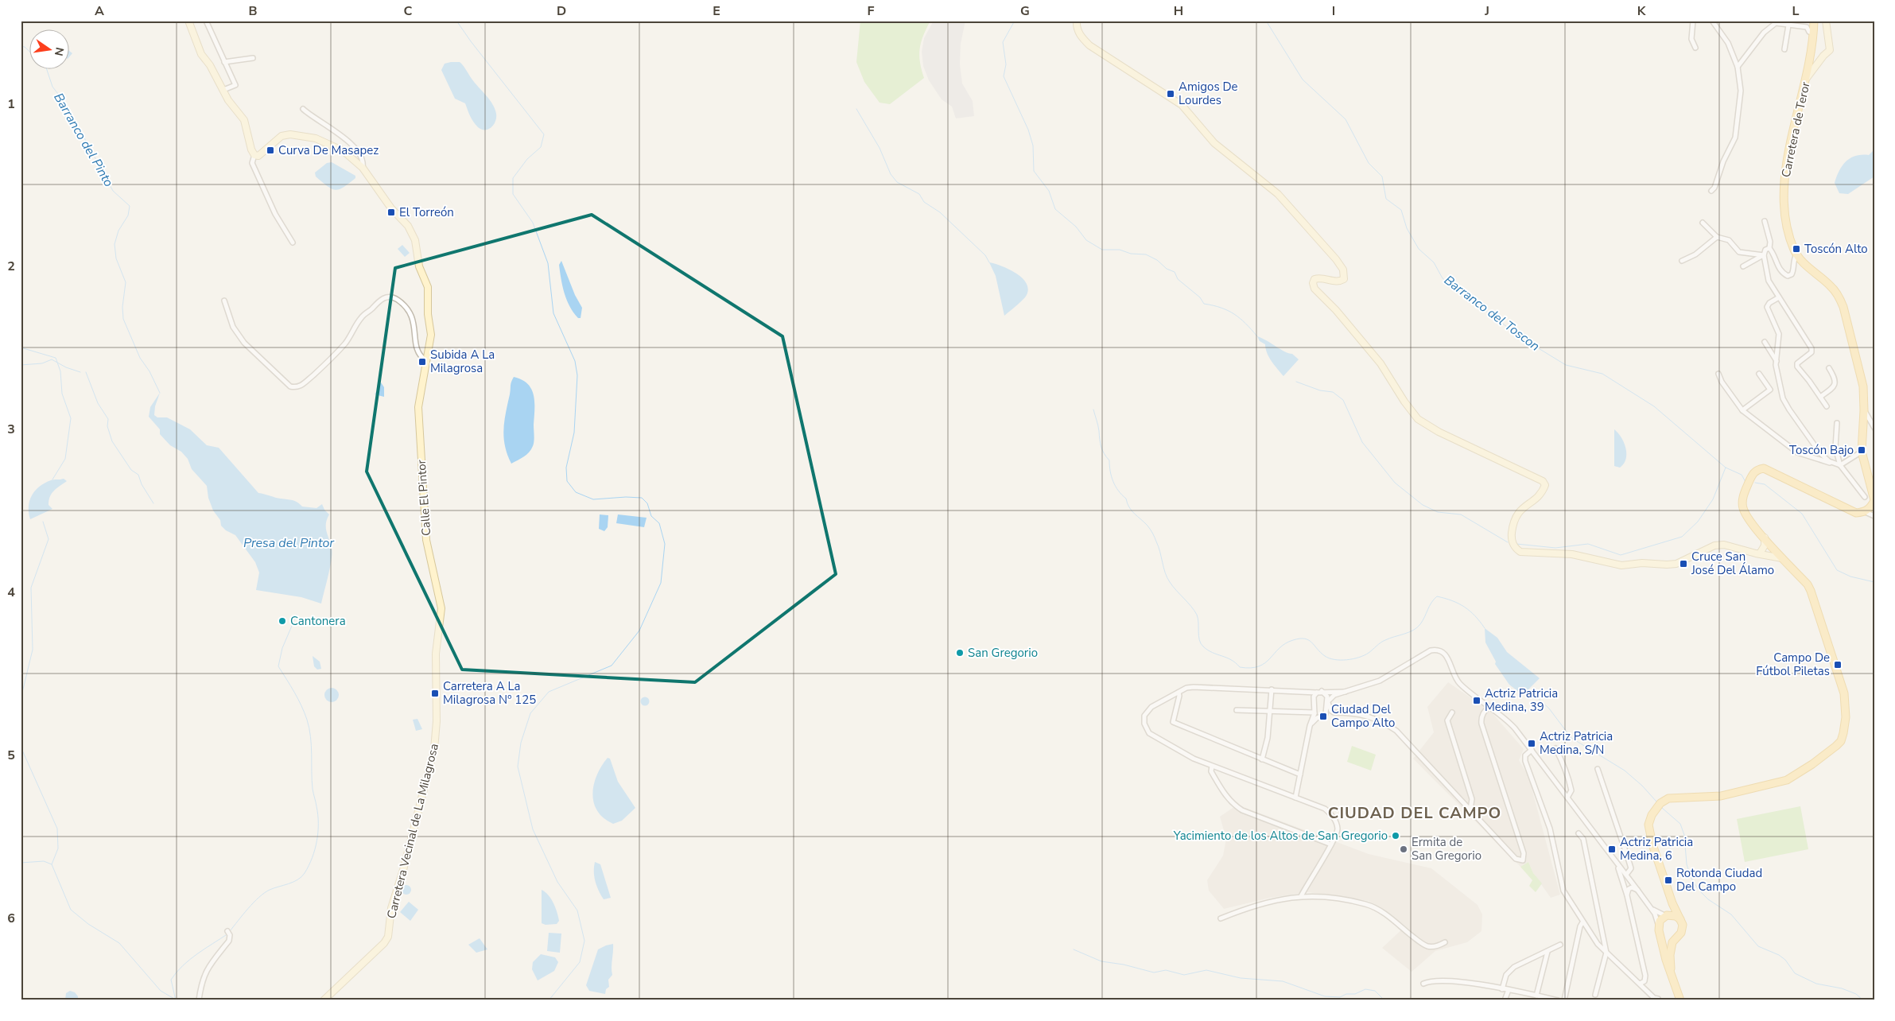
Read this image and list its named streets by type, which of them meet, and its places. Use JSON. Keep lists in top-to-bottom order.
{
  "streets": {
    "main road": ["Carretera de Teror"],
    "street": ["Calle El Pintor", "Carretera Vecinal de La Milagrosa"]
  },
  "crossings": [
    ["Calle El Pintor", "Carretera Vecinal de La Milagrosa"]
  ],
  "districts": ["CIUDAD DEL CAMPO"],
  "water": ["Barranco del Pinto", "Barranco del Toscon", "Presa del Pintor"],
  "places": {
    "transit": [
      "Amigos De Lourdes",
      "Curva De Masapez",
      "El Torreón",
      "Toscón Alto",
      "Subida A La Milagrosa",
      "Toscón Bajo",
      "Cruce San José Del Álamo",
      "Campo De Fútbol Piletas",
      "Carretera A La Milagrosa Nº 125",
      "Actriz Patricia Medina, 39",
      "Ciudad Del Campo Alto",
      "Actriz Patricia Medina, S/N",
      "Actriz Patricia Medina, 6",
      "Rotonda Ciudad Del Campo"
    ],
    "other": [
      "Cantonera",
      "San Gregorio",
      "Yacimiento de los Altos de San Gregorio",
      "Ermita de San Gregorio"
    ]
  },
  "north": "right",
  "grid": {
    "columns": [
      "A",
      "B",
      "C",
      "D",
      "E",
      "F",
      "G",
      "H",
      "I",
      "J",
      "K",
      "L"
    ],
    "rows": [
      "1",
      "2",
      "3",
      "4",
      "5",
      "6"
    ]
  }
}
